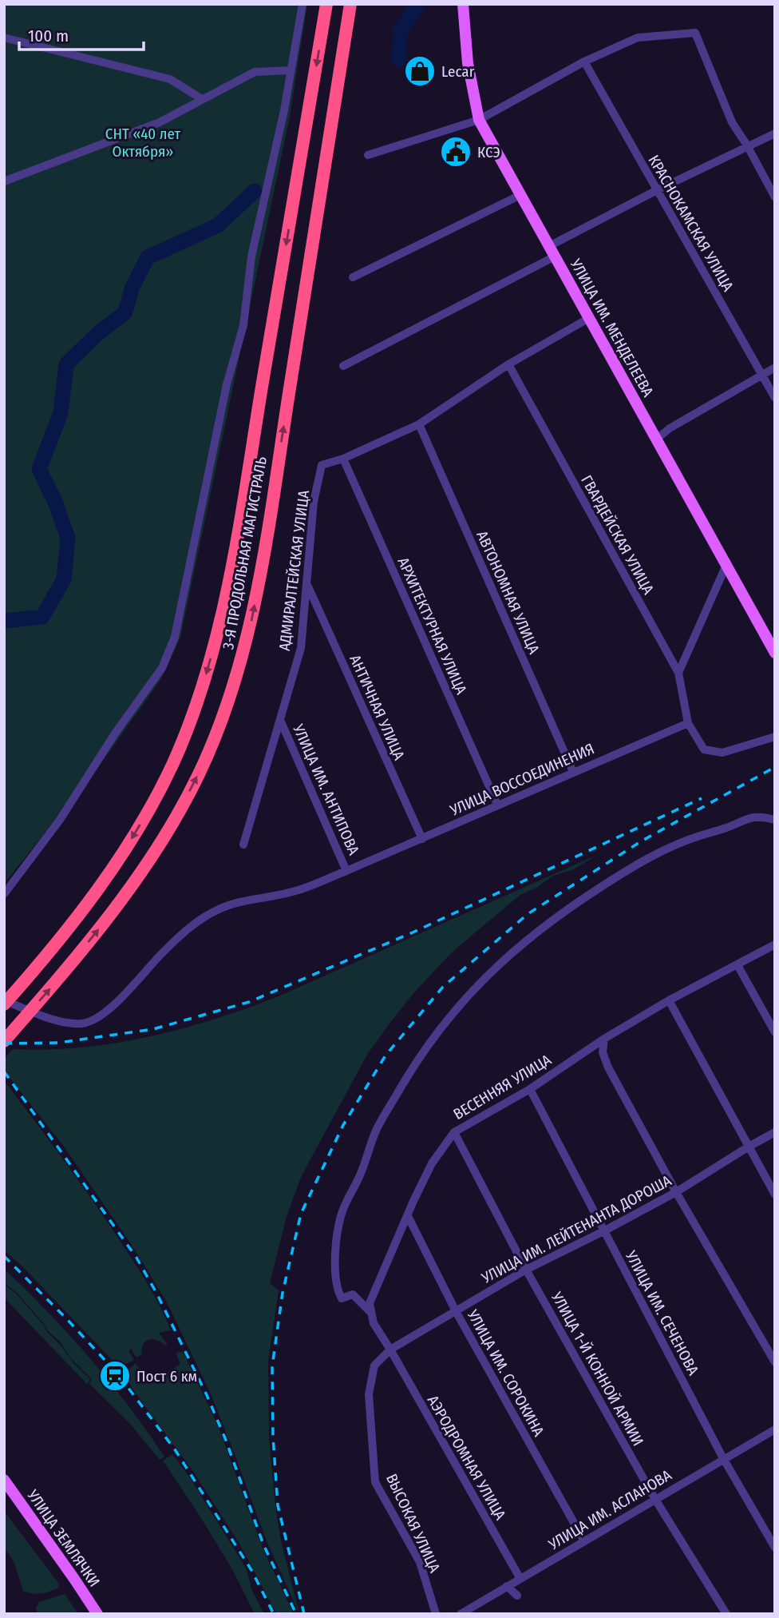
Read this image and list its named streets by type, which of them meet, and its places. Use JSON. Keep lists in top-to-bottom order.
{
  "streets": {
    "highway": ["3-Я ПРОДОЛЬНАЯ МАГИСТРАЛЬ"],
    "main road": ["УЛИЦА ИМ. МЕНДЕЛЕЕВА", "УЛИЦА ЗЕМЛЯЧКИ"],
    "street": [
      "КРАСНОКАМСКАЯ УЛИЦА",
      "ГВАРДЕЙСКАЯ УЛИЦА",
      "АДМИРАЛТЕЙСКАЯ УЛИЦА",
      "АВТОНОМНАЯ УЛИЦА",
      "АРХИТЕКТУРНАЯ УЛИЦА",
      "АНТИЧНАЯ УЛИЦА",
      "УЛИЦА ВОССОЕДИНЕНИЯ",
      "УЛИЦА ИМ. АНТИПОВА",
      "ВЕСЕННЯЯ УЛИЦА",
      "УЛИЦА ИМ. ЛЕЙТЕНАНТА ДОРОША",
      "УЛИЦА ИМ. СЕЧЕНОВА",
      "УЛИЦА 1-Й КОННОЙ АРМИИ",
      "УЛИЦА ИМ. СОРОКИНА",
      "АЭРОДРОМНАЯ УЛИЦА",
      "УЛИЦА ИМ. АСЛАНОВА",
      "ВЫСОКАЯ УЛИЦА"
    ]
  },
  "crossings": [
    ["УЛИЦА ИМ. МЕНДЕЛЕЕВА", "АДМИРАЛТЕЙСКАЯ УЛИЦА"],
    ["ГВАРДЕЙСКАЯ УЛИЦА", "АДМИРАЛТЕЙСКАЯ УЛИЦА"],
    ["ГВАРДЕЙСКАЯ УЛИЦА", "УЛИЦА ВОССОЕДИНЕНИЯ"],
    ["3-Я ПРОДОЛЬНАЯ МАГИСТРАЛЬ", "УЛИЦА ВОССОЕДИНЕНИЯ"],
    ["АДМИРАЛТЕЙСКАЯ УЛИЦА", "АВТОНОМНАЯ УЛИЦА"],
    ["АДМИРАЛТЕЙСКАЯ УЛИЦА", "АРХИТЕКТУРНАЯ УЛИЦА"],
    ["АДМИРАЛТЕЙСКАЯ УЛИЦА", "АНТИЧНАЯ УЛИЦА"],
    ["АДМИРАЛТЕЙСКАЯ УЛИЦА", "УЛИЦА ИМ. АНТИПОВА"],
    ["АВТОНОМНАЯ УЛИЦА", "УЛИЦА ВОССОЕДИНЕНИЯ"],
    ["АРХИТЕКТУРНАЯ УЛИЦА", "УЛИЦА ВОССОЕДИНЕНИЯ"],
    ["АНТИЧНАЯ УЛИЦА", "УЛИЦА ВОССОЕДИНЕНИЯ"],
    ["УЛИЦА ВОССОЕДИНЕНИЯ", "УЛИЦА ИМ. АНТИПОВА"],
    ["ВЕСЕННЯЯ УЛИЦА", "УЛИЦА ИМ. СЕЧЕНОВА"],
    ["ВЕСЕННЯЯ УЛИЦА", "УЛИЦА 1-Й КОННОЙ АРМИИ"],
    ["ВЕСЕННЯЯ УЛИЦА", "УЛИЦА ИМ. СОРОКИНА"],
    ["УЛИЦА ИМ. ЛЕЙТЕНАНТА ДОРОША", "УЛИЦА ИМ. СЕЧЕНОВА"],
    ["УЛИЦА ИМ. ЛЕЙТЕНАНТА ДОРОША", "УЛИЦА 1-Й КОННОЙ АРМИИ"],
    ["УЛИЦА ИМ. ЛЕЙТЕНАНТА ДОРОША", "УЛИЦА ИМ. СОРОКИНА"],
    ["УЛИЦА ИМ. ЛЕЙТЕНАНТА ДОРОША", "АЭРОДРОМНАЯ УЛИЦА"],
    ["УЛИЦА ИМ. ЛЕЙТЕНАНТА ДОРОША", "ВЫСОКАЯ УЛИЦА"],
    ["УЛИЦА ИМ. СЕЧЕНОВА", "УЛИЦА ИМ. АСЛАНОВА"],
    ["УЛИЦА 1-Й КОННОЙ АРМИИ", "УЛИЦА ИМ. АСЛАНОВА"],
    ["УЛИЦА ИМ. СОРОКИНА", "УЛИЦА ИМ. АСЛАНОВА"],
    ["АЭРОДРОМНАЯ УЛИЦА", "УЛИЦА ИМ. АСЛАНОВА"],
    ["АЭРОДРОМНАЯ УЛИЦА", "ВЫСОКАЯ УЛИЦА"]
  ],
  "parks": ["СНТ «40 лет Октября»"],
  "places": {
    "shop": ["Lecar"],
    "public building": ["КСЭ"],
    "station": ["Пост 6 км"]
  },
  "scale_bar": "100 m"
}
